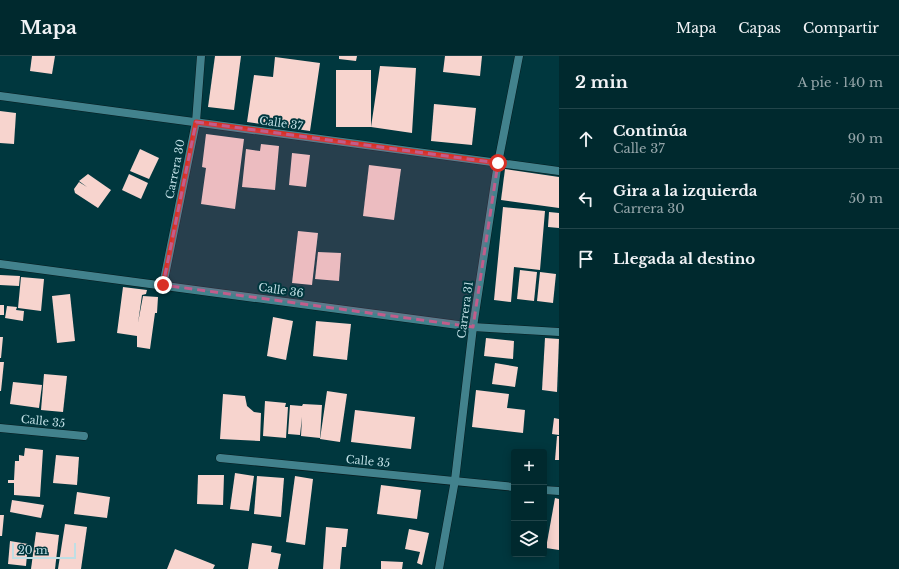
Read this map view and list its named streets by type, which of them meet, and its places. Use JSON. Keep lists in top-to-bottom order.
{
  "streets": {
    "street": [
      "Calle 37",
      "Carrera 30",
      "Calle 36",
      "Carrera 31",
      "Calle 35"
    ]
  },
  "crossings": [
    ["Calle 37", "Carrera 30"],
    ["Calle 37", "Carrera 31"],
    ["Carrera 30", "Calle 36"],
    ["Calle 36", "Carrera 31"],
    ["Carrera 31", "Calle 35"]
  ],
  "scale_bar": "20 m",
  "page": {
    "header": "Mapa",
    "nav": ["Mapa", "Capas", "Compartir"],
    "heading": ["2 min", "A pie · 140 m"],
    "list": [
      ["Continúa", "Calle 37", "90 m"],
      ["Gira a la izquierda", "Carrera 30", "50 m"],
      "Llegada al destino"
    ],
    "map_buttons": ["+", "−"],
    "scale": "20 m"
  }
}
